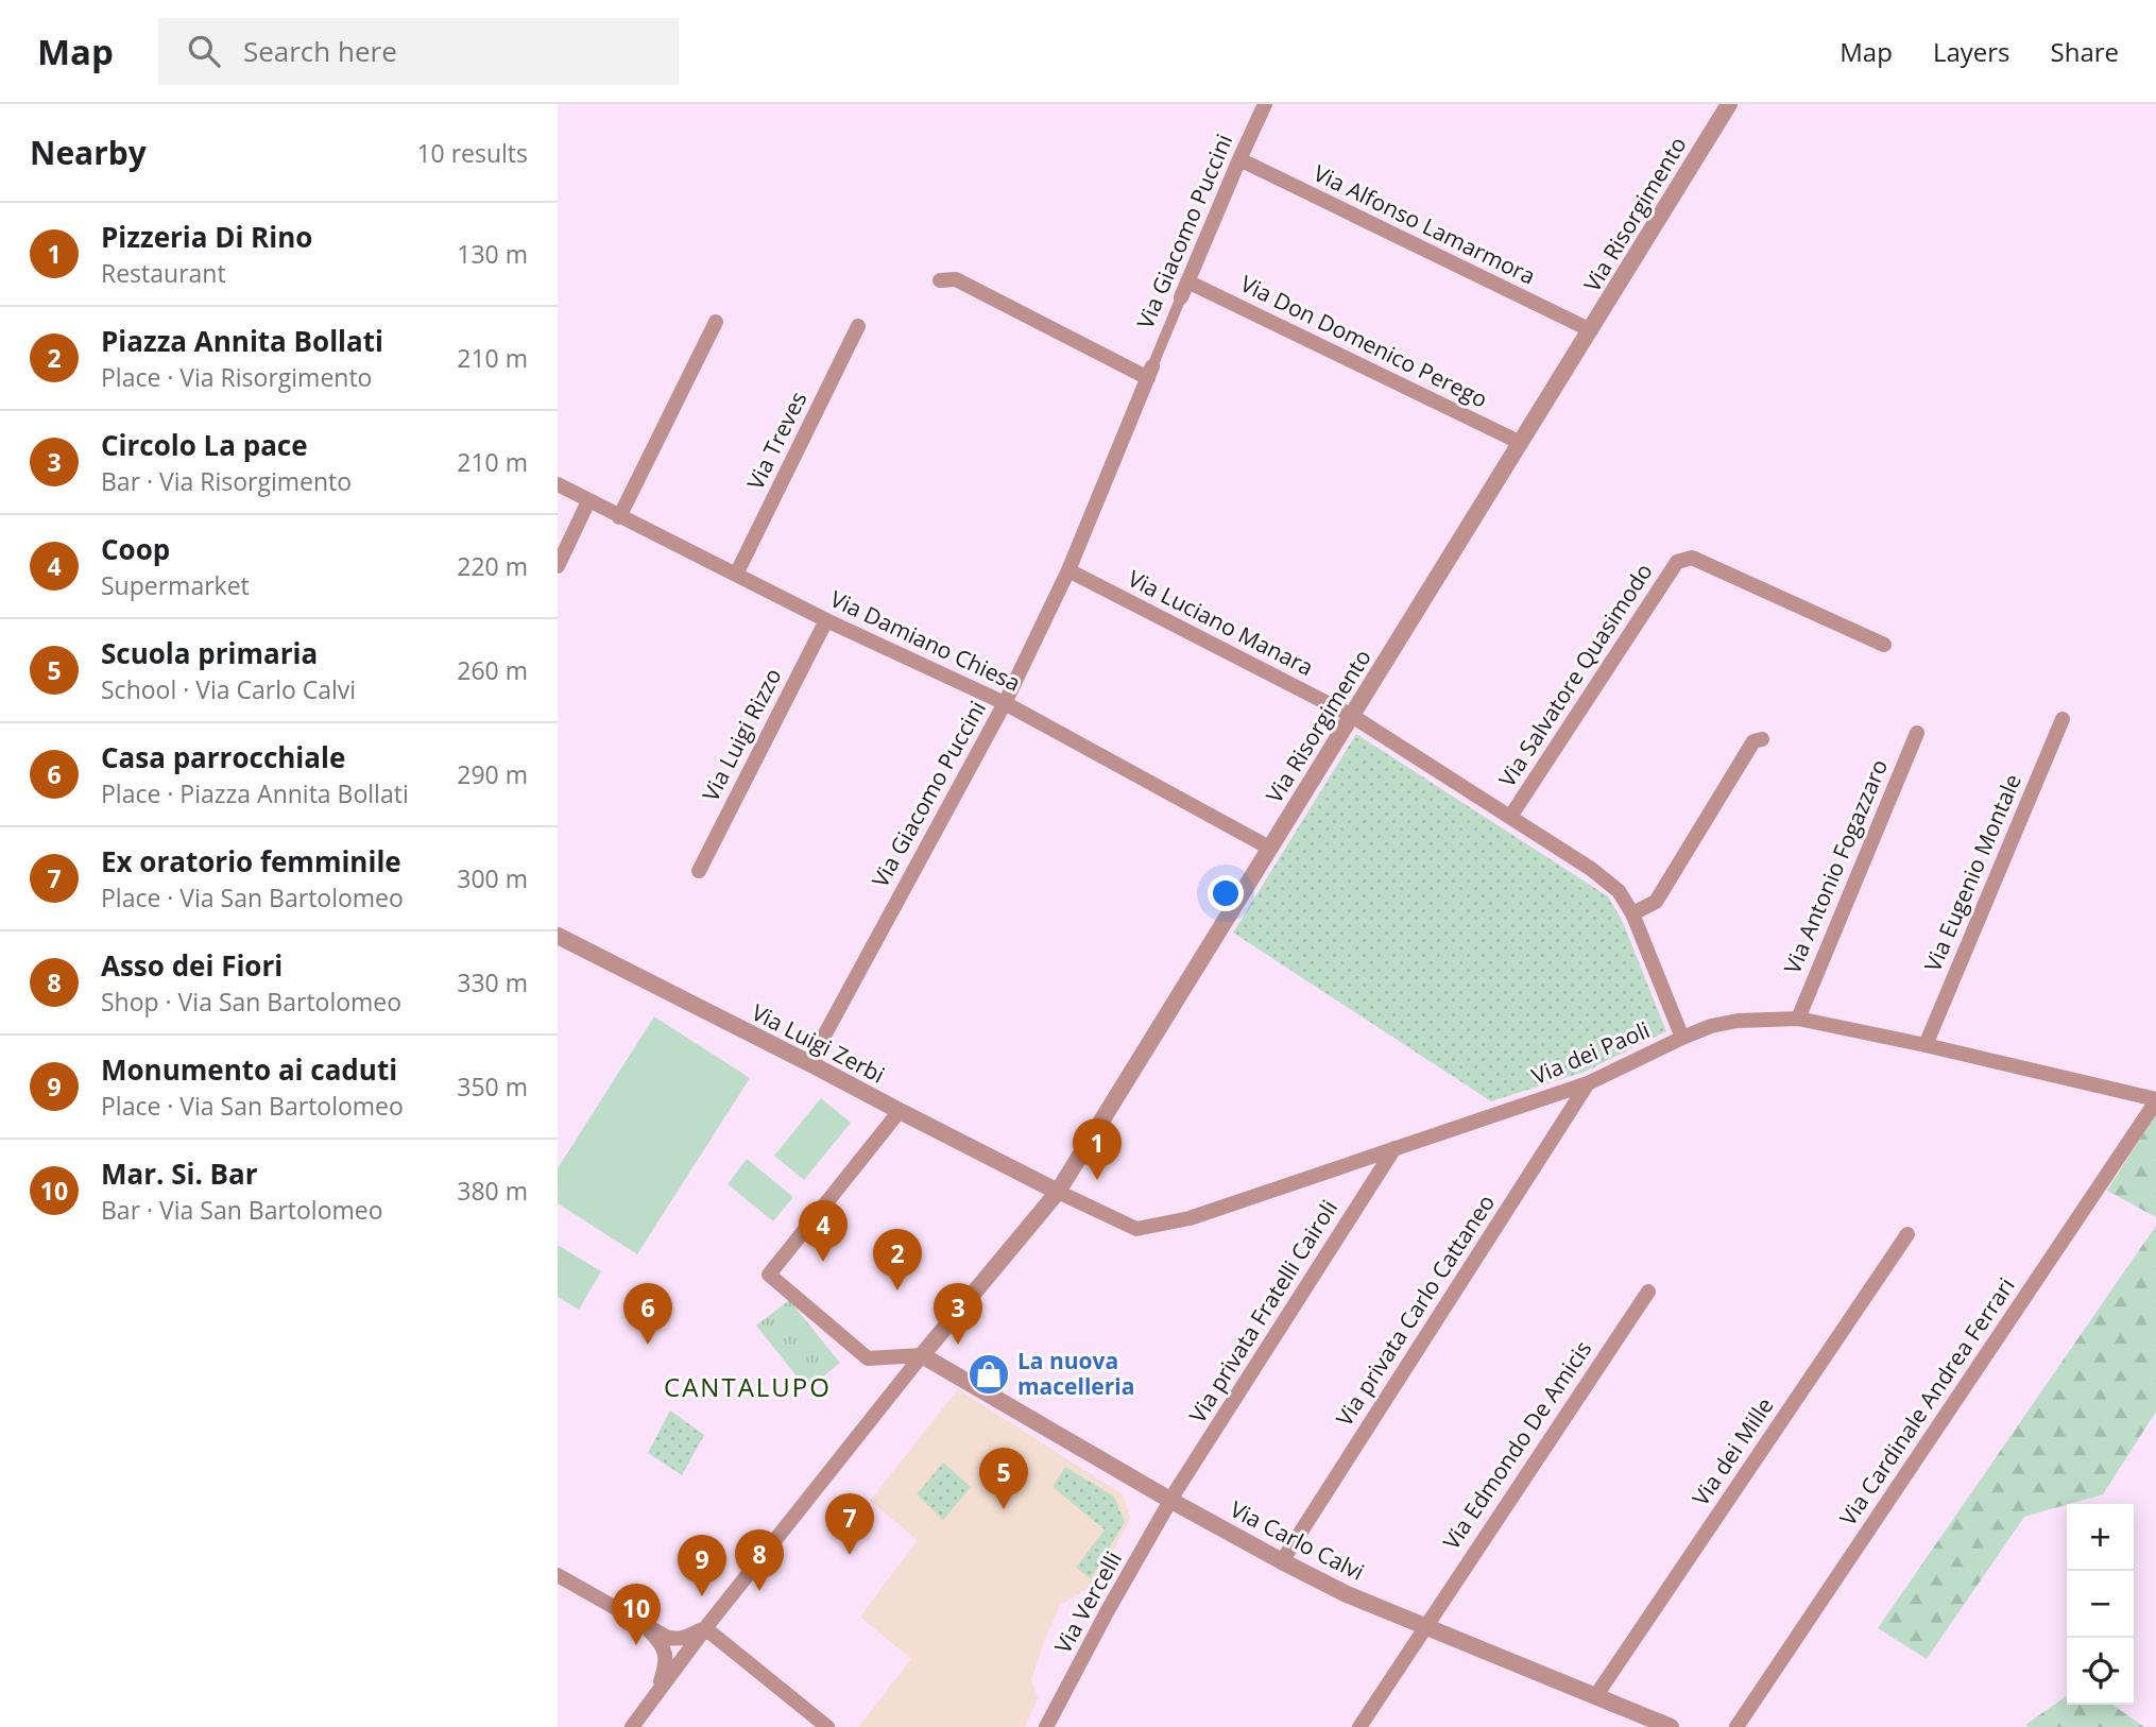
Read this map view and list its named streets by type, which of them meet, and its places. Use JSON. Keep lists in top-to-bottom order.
{
  "streets": {
    "street": [
      "Via Risorgimento",
      "Via Alfonso Lamarmora",
      "Via Giacomo Puccini",
      "Via Don Domenico Perego",
      "Via Treves",
      "Via Luciano Manara",
      "Via Damiano Chiesa",
      "Via Salvatore Quasimodo",
      "Via Luigi Rizzo",
      "Via Antonio Fogazzaro",
      "Via Eugenio Montale",
      "Via Luigi Zerbi",
      "Via dei Paoli",
      "Via privata Carlo Cattaneo",
      "Via privata Fratelli Cairoli",
      "Via Cardinale Andrea Ferrari",
      "Via Edmondo De Amicis",
      "Via dei Mille",
      "Via Carlo Calvi",
      "Via Vercelli"
    ]
  },
  "crossings": [
    ["Via Risorgimento", "Via Alfonso Lamarmora"],
    ["Via Risorgimento", "Via Don Domenico Perego"],
    ["Via Risorgimento", "Via Luciano Manara"],
    ["Via Risorgimento", "Via Damiano Chiesa"],
    ["Via Risorgimento", "Via Luigi Zerbi"],
    ["Via Risorgimento", "Via dei Paoli"],
    ["Via Risorgimento", "Via Carlo Calvi"],
    ["Via Alfonso Lamarmora", "Via Giacomo Puccini"],
    ["Via Giacomo Puccini", "Via Don Domenico Perego"],
    ["Via Giacomo Puccini", "Via Luciano Manara"],
    ["Via Giacomo Puccini", "Via Damiano Chiesa"],
    ["Via Giacomo Puccini", "Via Luigi Zerbi"],
    ["Via Treves", "Via Damiano Chiesa"],
    ["Via Luciano Manara", "Via Salvatore Quasimodo"],
    ["Via Luciano Manara", "Via dei Paoli"],
    ["Via Damiano Chiesa", "Via Luigi Rizzo"],
    ["Via Antonio Fogazzaro", "Via dei Paoli"],
    ["Via Eugenio Montale", "Via dei Paoli"],
    ["Via Luigi Zerbi", "Via dei Paoli"],
    ["Via dei Paoli", "Via privata Carlo Cattaneo"],
    ["Via dei Paoli", "Via privata Fratelli Cairoli"],
    ["Via dei Paoli", "Via Cardinale Andrea Ferrari"],
    ["Via privata Carlo Cattaneo", "Via Carlo Calvi"],
    ["Via privata Fratelli Cairoli", "Via Carlo Calvi"],
    ["Via privata Fratelli Cairoli", "Via Vercelli"],
    ["Via Edmondo De Amicis", "Via Carlo Calvi"],
    ["Via dei Mille", "Via Carlo Calvi"],
    ["Via Carlo Calvi", "Via Vercelli"]
  ],
  "districts": ["CANTALUPO"],
  "places": {
    "shop": ["La nuova macelleria"]
  },
  "page": {
    "header": "Map",
    "search": "Search here",
    "nav": ["Map", "Layers", "Share"],
    "heading": ["Nearby", "10 results"],
    "list": [
      {
        "mark": "1",
        "name": "Pizzeria Di Rino",
        "note": "Restaurant",
        "value": "130 m"
      },
      {
        "mark": "2",
        "name": "Piazza Annita Bollati",
        "note": "Place · Via Risorgimento",
        "value": "210 m"
      },
      {
        "mark": "3",
        "name": "Circolo La pace",
        "note": "Bar · Via Risorgimento",
        "value": "210 m"
      },
      {
        "mark": "4",
        "name": "Coop",
        "note": "Supermarket",
        "value": "220 m"
      },
      {
        "mark": "5",
        "name": "Scuola primaria",
        "note": "School · Via Carlo Calvi",
        "value": "260 m"
      },
      {
        "mark": "6",
        "name": "Casa parrocchiale",
        "note": "Place · Piazza Annita Bollati",
        "value": "290 m"
      },
      {
        "mark": "7",
        "name": "Ex oratorio femminile",
        "note": "Place · Via San Bartolomeo",
        "value": "300 m"
      },
      {
        "mark": "8",
        "name": "Asso dei Fiori",
        "note": "Shop · Via San Bartolomeo",
        "value": "330 m"
      },
      {
        "mark": "9",
        "name": "Monumento ai caduti",
        "note": "Place · Via San Bartolomeo",
        "value": "350 m"
      },
      {
        "mark": "10",
        "name": "Mar. Si. Bar",
        "note": "Bar · Via San Bartolomeo",
        "value": "380 m"
      }
    ],
    "pins": [
      "1",
      "4",
      "2",
      "3",
      "6",
      "5",
      "7",
      "8",
      "9",
      "10"
    ],
    "map_buttons": ["+", "−"]
  }
}
